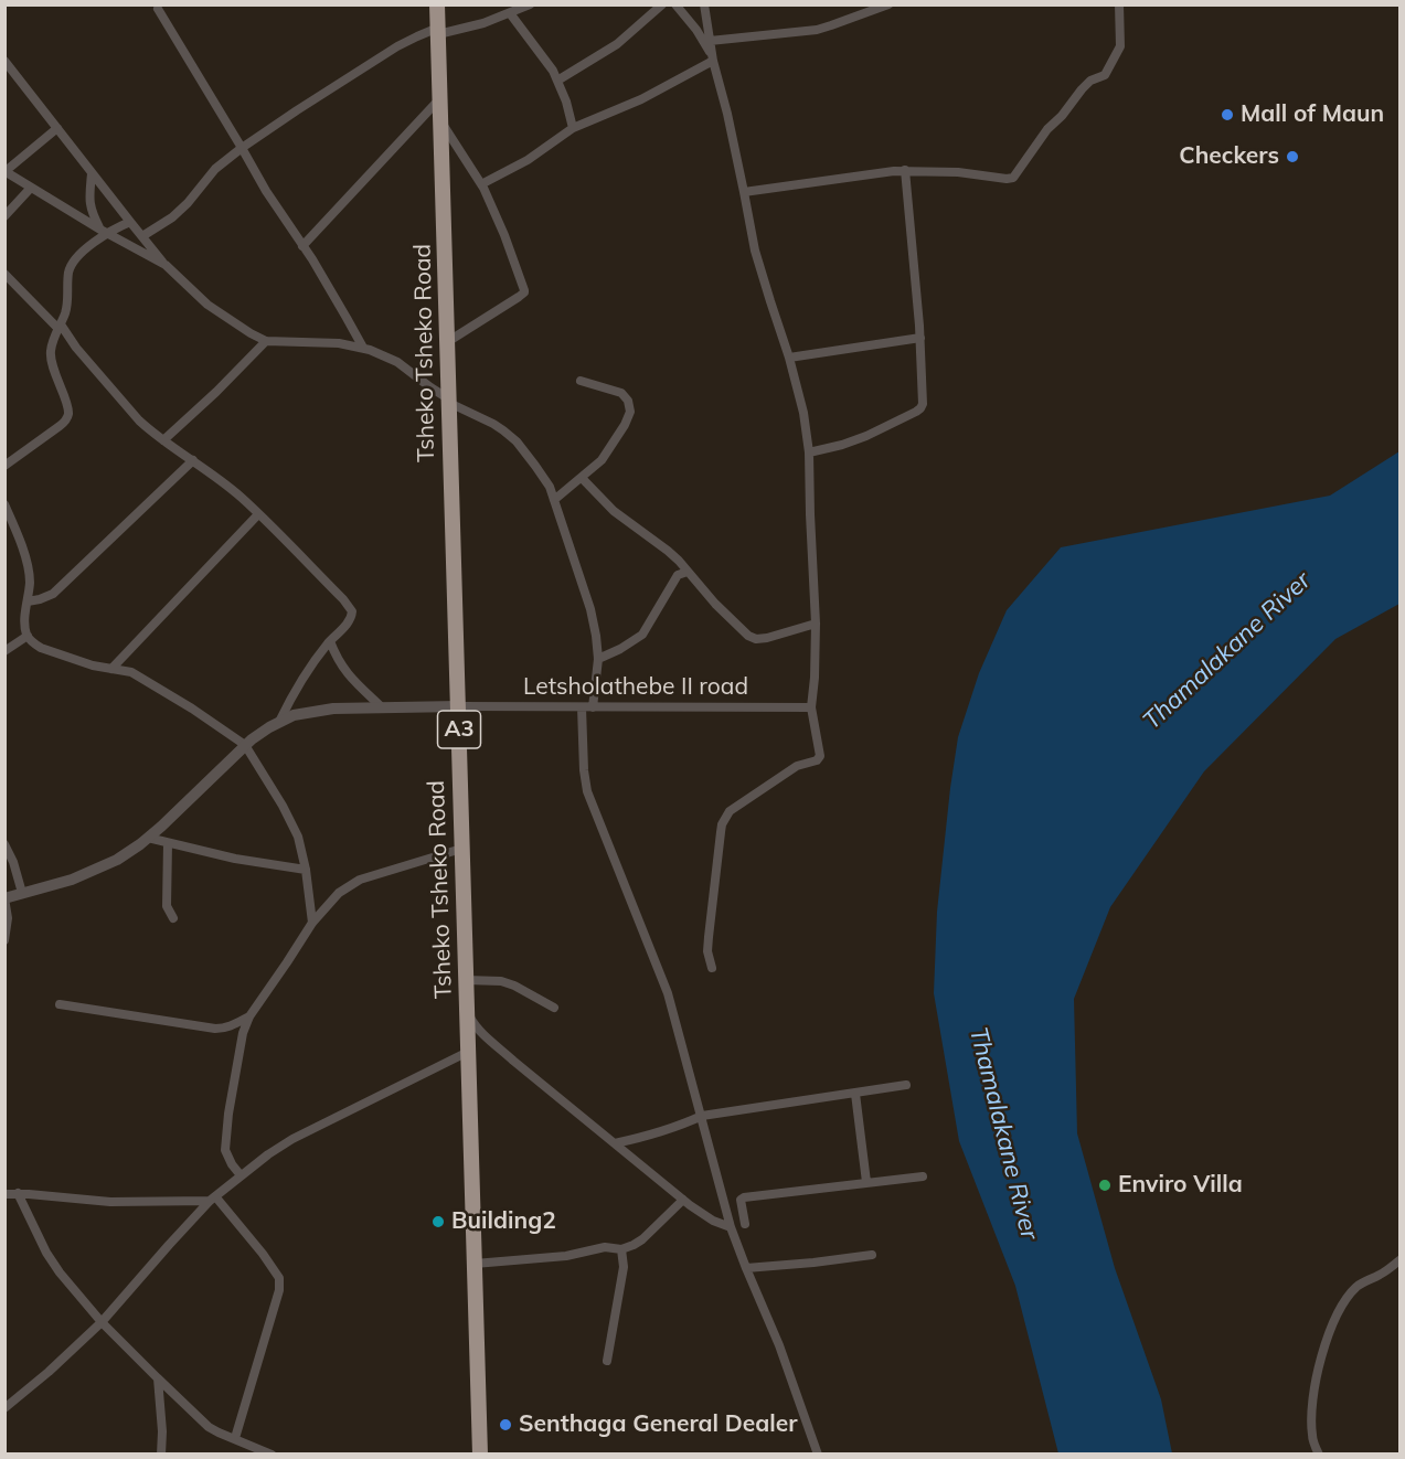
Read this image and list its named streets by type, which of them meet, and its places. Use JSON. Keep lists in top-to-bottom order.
{
  "streets": {
    "highway": ["Tsheko Tsheko Road", "A3"],
    "street": ["Letsholathebe II road"]
  },
  "crossings": [
    ["Tsheko Tsheko Road", "Letsholathebe II road"]
  ],
  "water": ["Thamalakane River"],
  "places": [
    "Mall of Maun",
    "Checkers",
    "Enviro Villa",
    "Building2",
    "Senthaga General Dealer"
  ]
}
